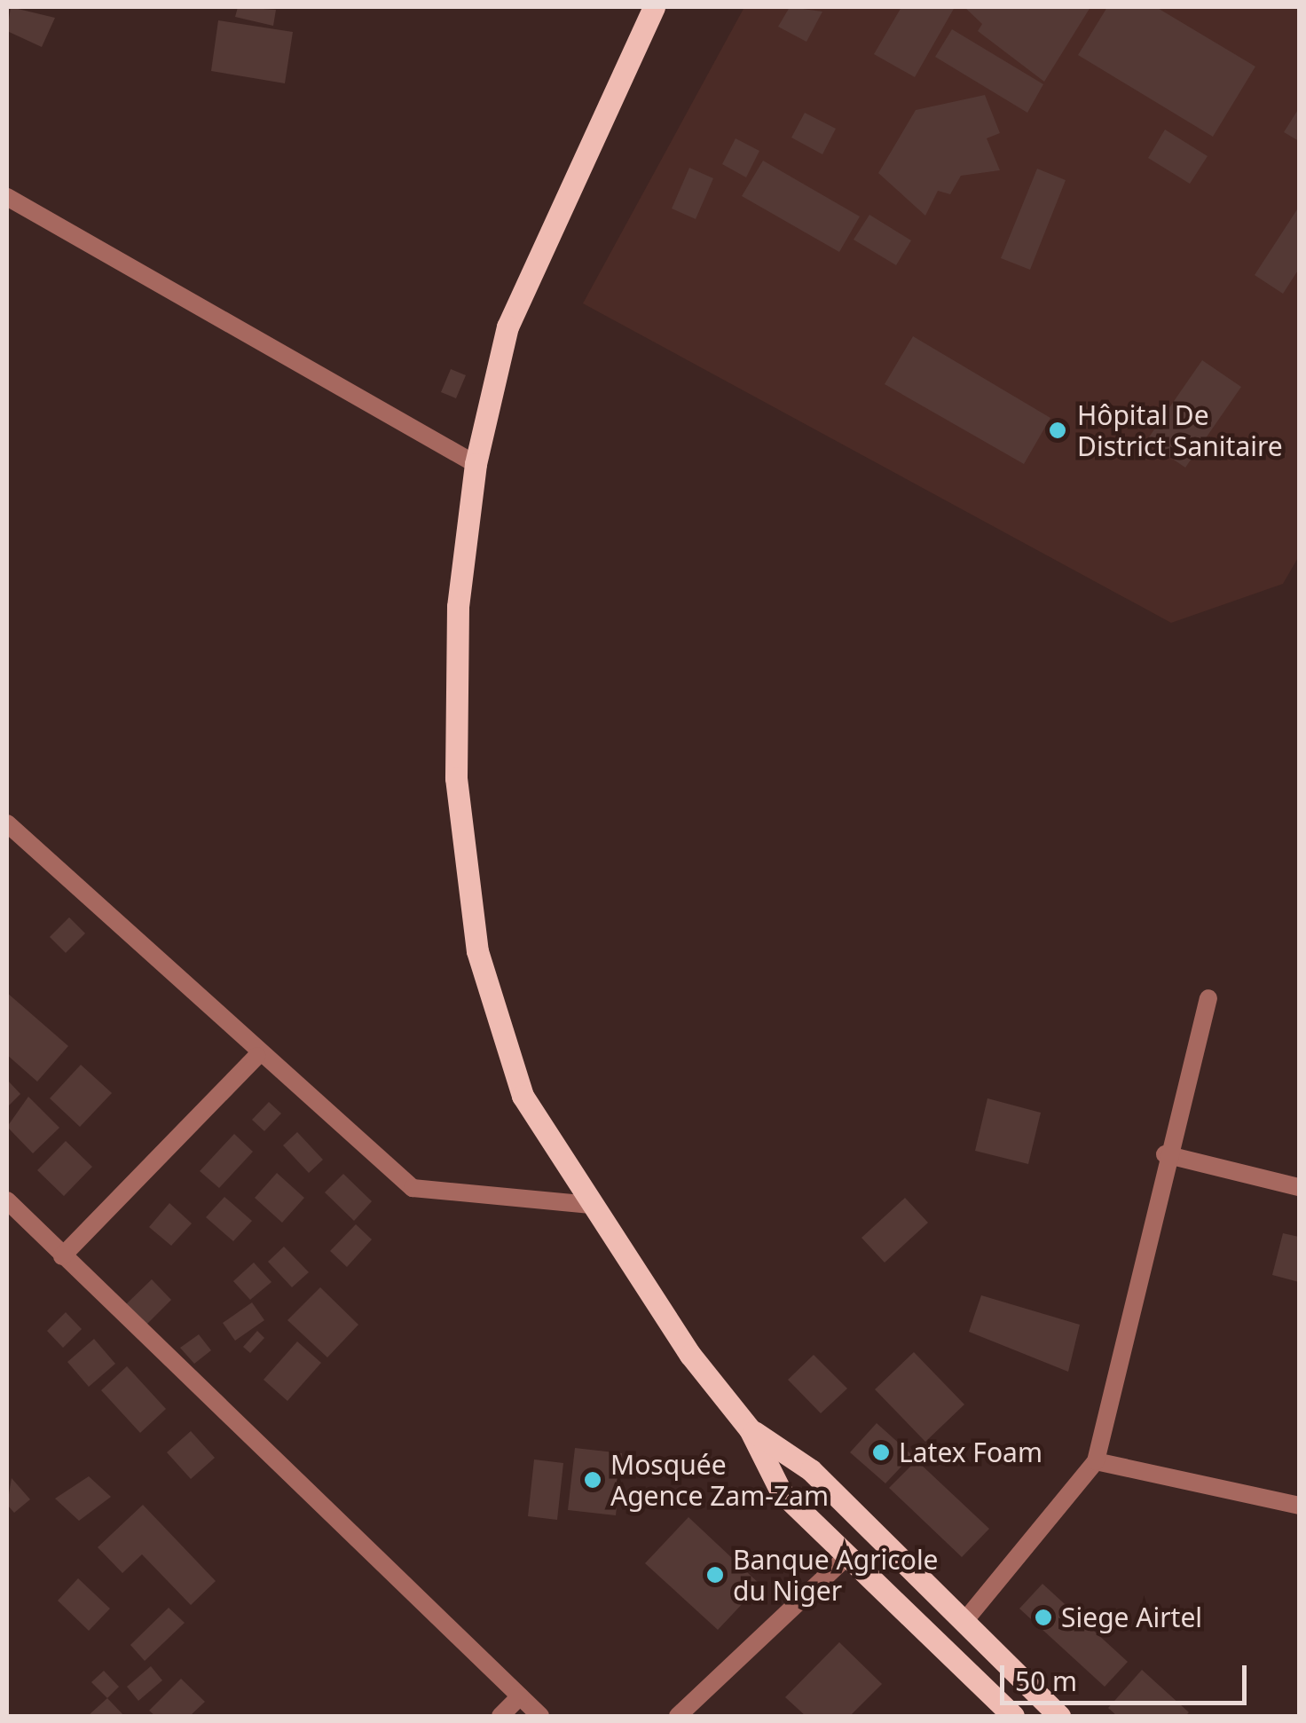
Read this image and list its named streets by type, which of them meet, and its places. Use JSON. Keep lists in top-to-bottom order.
{
  "places": [
    "Hôpital De District Sanitaire",
    "Latex Foam",
    "Mosquée Agence Zam-Zam",
    "Banque Agricole du Niger",
    "Siege Airtel"
  ],
  "scale_bar": "50 m"
}
